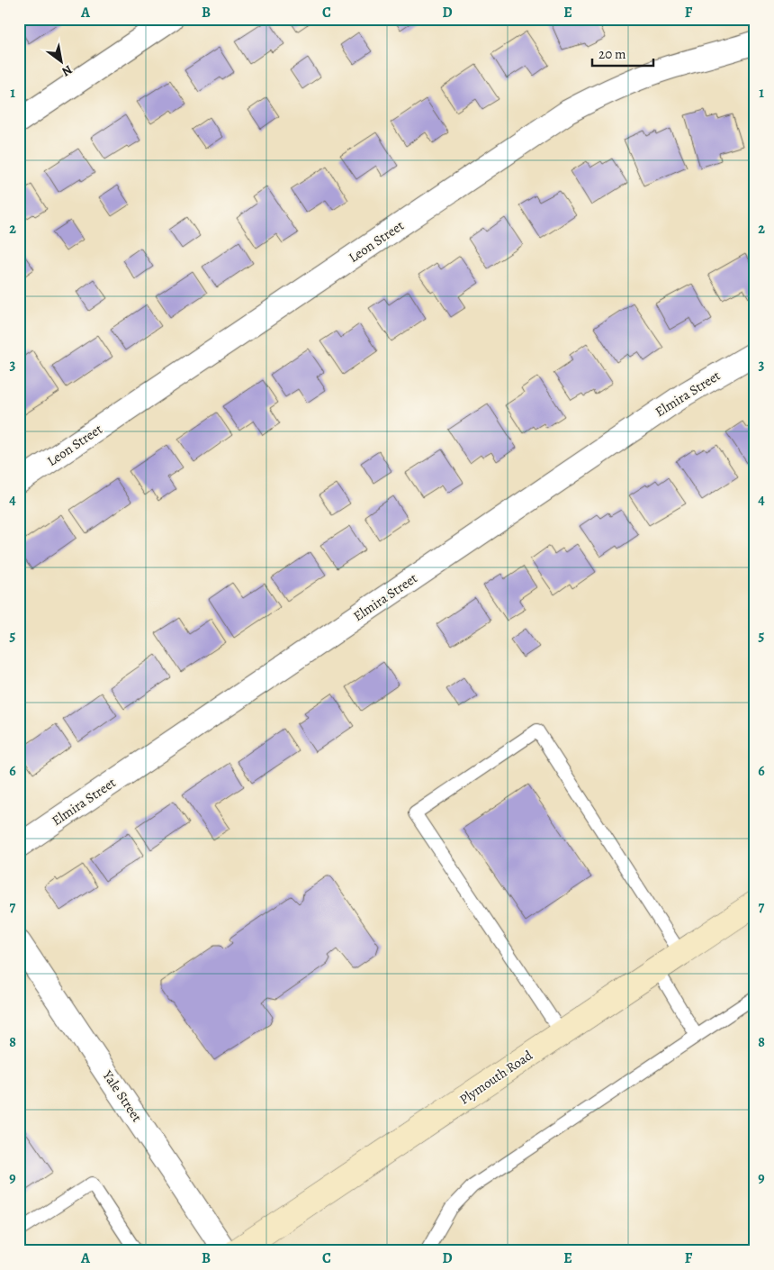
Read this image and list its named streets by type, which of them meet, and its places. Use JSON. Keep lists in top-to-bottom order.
{
  "streets": {
    "main road": ["Plymouth Road"],
    "street": ["Leon Street", "Elmira Street", "Yale Street"]
  },
  "scale_bar": "20 m",
  "north": "bottom right",
  "grid": {
    "columns": [
      "A",
      "B",
      "C",
      "D",
      "E",
      "F"
    ],
    "rows": [
      "1",
      "2",
      "3",
      "4",
      "5",
      "6",
      "7",
      "8",
      "9"
    ]
  }
}
